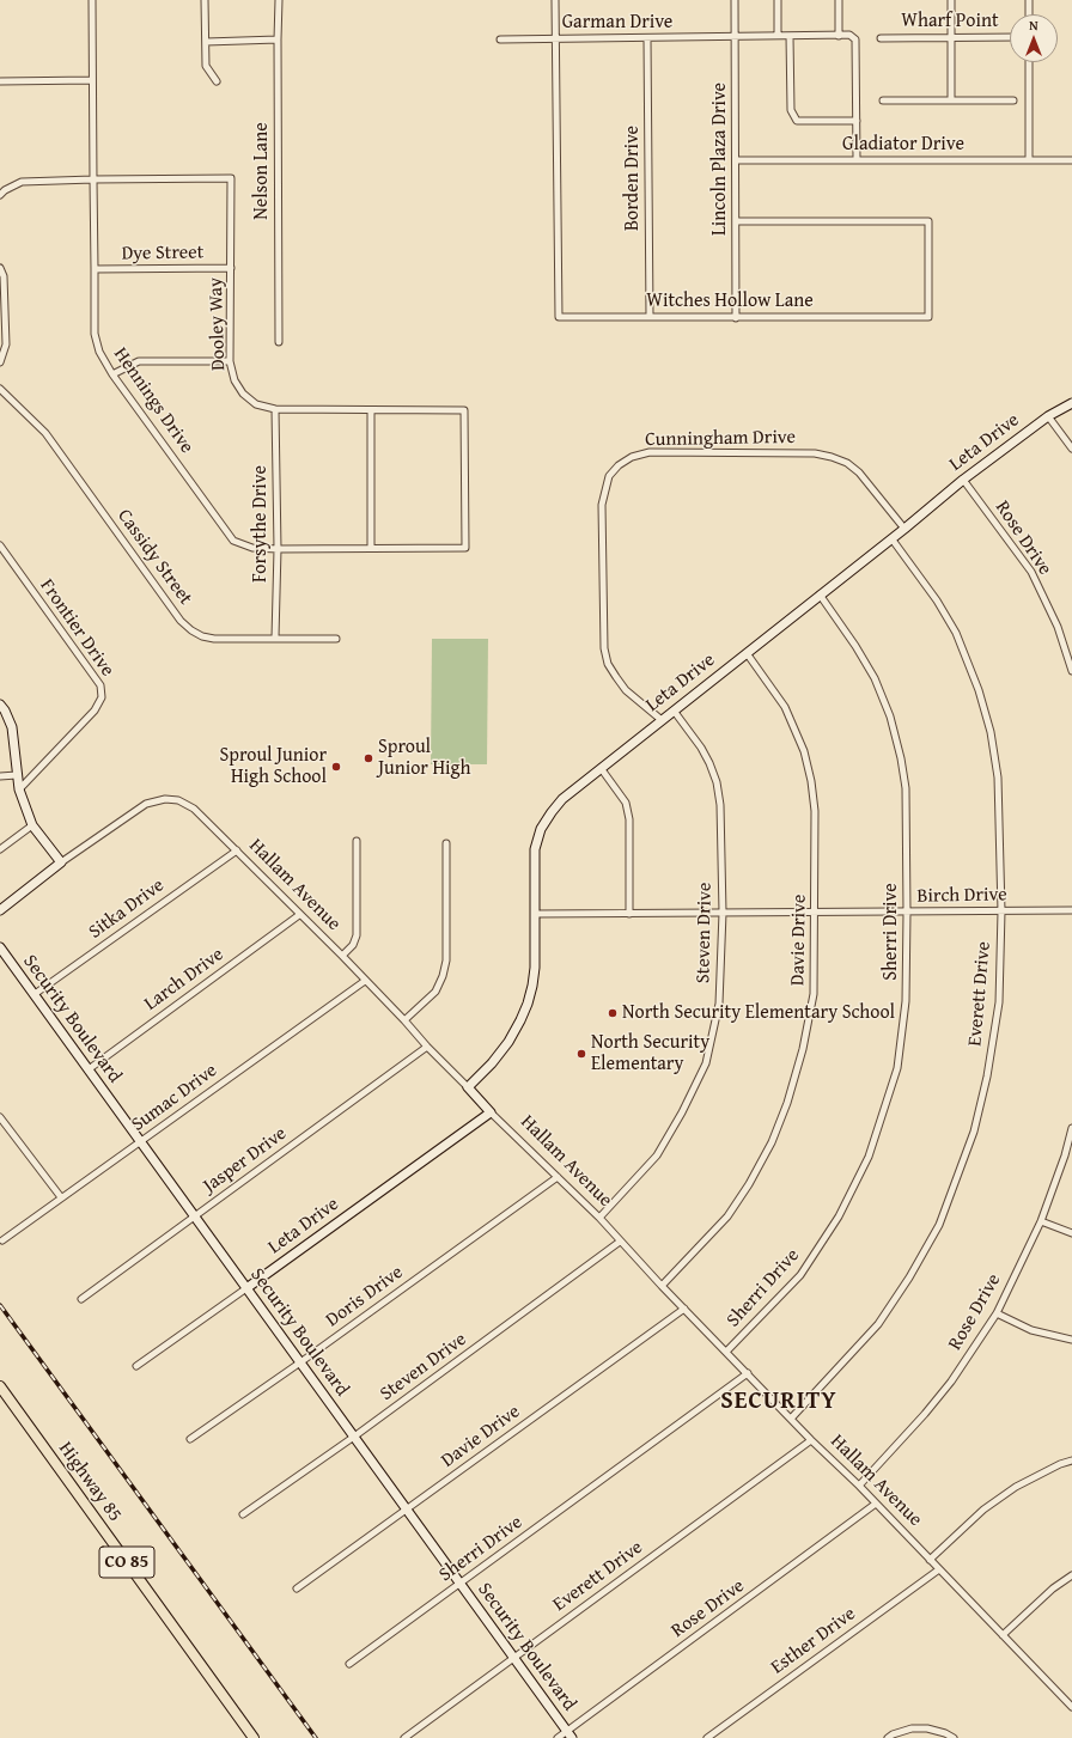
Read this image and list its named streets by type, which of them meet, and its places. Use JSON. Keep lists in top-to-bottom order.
{
  "streets": {
    "main road": ["Highway 85", "CO 85"],
    "street": [
      "Wharf Point",
      "Garman Drive",
      "Gladiator Drive",
      "Lincoln Plaza Drive",
      "Nelson Lane",
      "Borden Drive",
      "Dye Street",
      "Witches Hollow Lane",
      "Dooley Way",
      "Hennings Drive",
      "Cunningham Drive",
      "Leta Drive",
      "Forsythe Drive",
      "Rose Drive",
      "Cassidy Street",
      "Frontier Drive",
      "Hallam Avenue",
      "Birch Drive",
      "Sitka Drive",
      "Sherri Drive",
      "Steven Drive",
      "Davie Drive",
      "Larch Drive",
      "Everett Drive",
      "Security Boulevard",
      "Sumac Drive",
      "Jasper Drive",
      "Doris Drive",
      "Esther Drive"
    ]
  },
  "crossings": [
    ["Garman Drive", "Lincoln Plaza Drive"],
    ["Garman Drive", "Borden Drive"],
    ["Garman Drive", "Witches Hollow Lane"],
    ["Gladiator Drive", "Lincoln Plaza Drive"],
    ["Lincoln Plaza Drive", "Witches Hollow Lane"],
    ["Borden Drive", "Witches Hollow Lane"],
    ["Dye Street", "Dooley Way"],
    ["Dye Street", "Hennings Drive"],
    ["Dooley Way", "Hennings Drive"],
    ["Dooley Way", "Forsythe Drive"],
    ["Hennings Drive", "Forsythe Drive"],
    ["Cunningham Drive", "Leta Drive"],
    ["Leta Drive", "Rose Drive"],
    ["Leta Drive", "Hallam Avenue"],
    ["Leta Drive", "Birch Drive"],
    ["Leta Drive", "Sherri Drive"],
    ["Leta Drive", "Steven Drive"],
    ["Leta Drive", "Davie Drive"],
    ["Leta Drive", "Everett Drive"],
    ["Leta Drive", "Security Boulevard"],
    ["Forsythe Drive", "Cassidy Street"],
    ["Rose Drive", "Hallam Avenue"],
    ["Rose Drive", "Security Boulevard"],
    ["Hallam Avenue", "Sitka Drive"],
    ["Hallam Avenue", "Sherri Drive"],
    ["Hallam Avenue", "Steven Drive"],
    ["Hallam Avenue", "Davie Drive"],
    ["Hallam Avenue", "Larch Drive"],
    ["Hallam Avenue", "Everett Drive"],
    ["Hallam Avenue", "Sumac Drive"],
    ["Hallam Avenue", "Jasper Drive"],
    ["Hallam Avenue", "Doris Drive"],
    ["Hallam Avenue", "Esther Drive"],
    ["Birch Drive", "Sherri Drive"],
    ["Birch Drive", "Steven Drive"],
    ["Birch Drive", "Davie Drive"],
    ["Birch Drive", "Everett Drive"],
    ["Sitka Drive", "Security Boulevard"],
    ["Sherri Drive", "Security Boulevard"],
    ["Steven Drive", "Security Boulevard"],
    ["Davie Drive", "Security Boulevard"],
    ["Larch Drive", "Security Boulevard"],
    ["Everett Drive", "Security Boulevard"],
    ["Security Boulevard", "Sumac Drive"],
    ["Security Boulevard", "Jasper Drive"],
    ["Security Boulevard", "Doris Drive"]
  ],
  "districts": ["SECURITY"],
  "places": [
    "Sproul Junior High",
    "Sproul Junior High School",
    "North Security Elementary School",
    "North Security Elementary"
  ],
  "north": "top"
}
